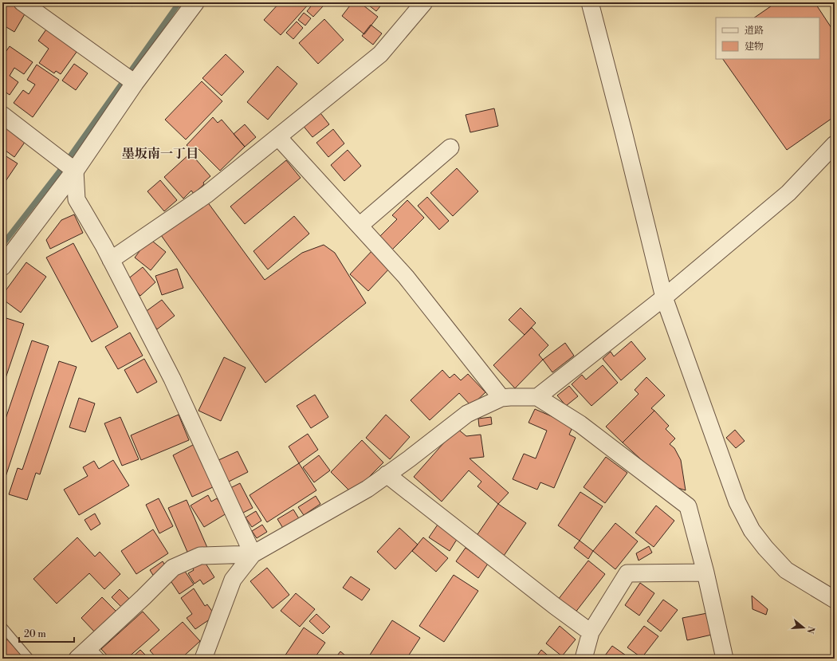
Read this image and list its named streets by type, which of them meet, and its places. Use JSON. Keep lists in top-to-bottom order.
{
  "districts": ["墨坂南一丁目"],
  "legend": ["道路", "建物"],
  "scale_bar": "20 m",
  "north": "right"
}
